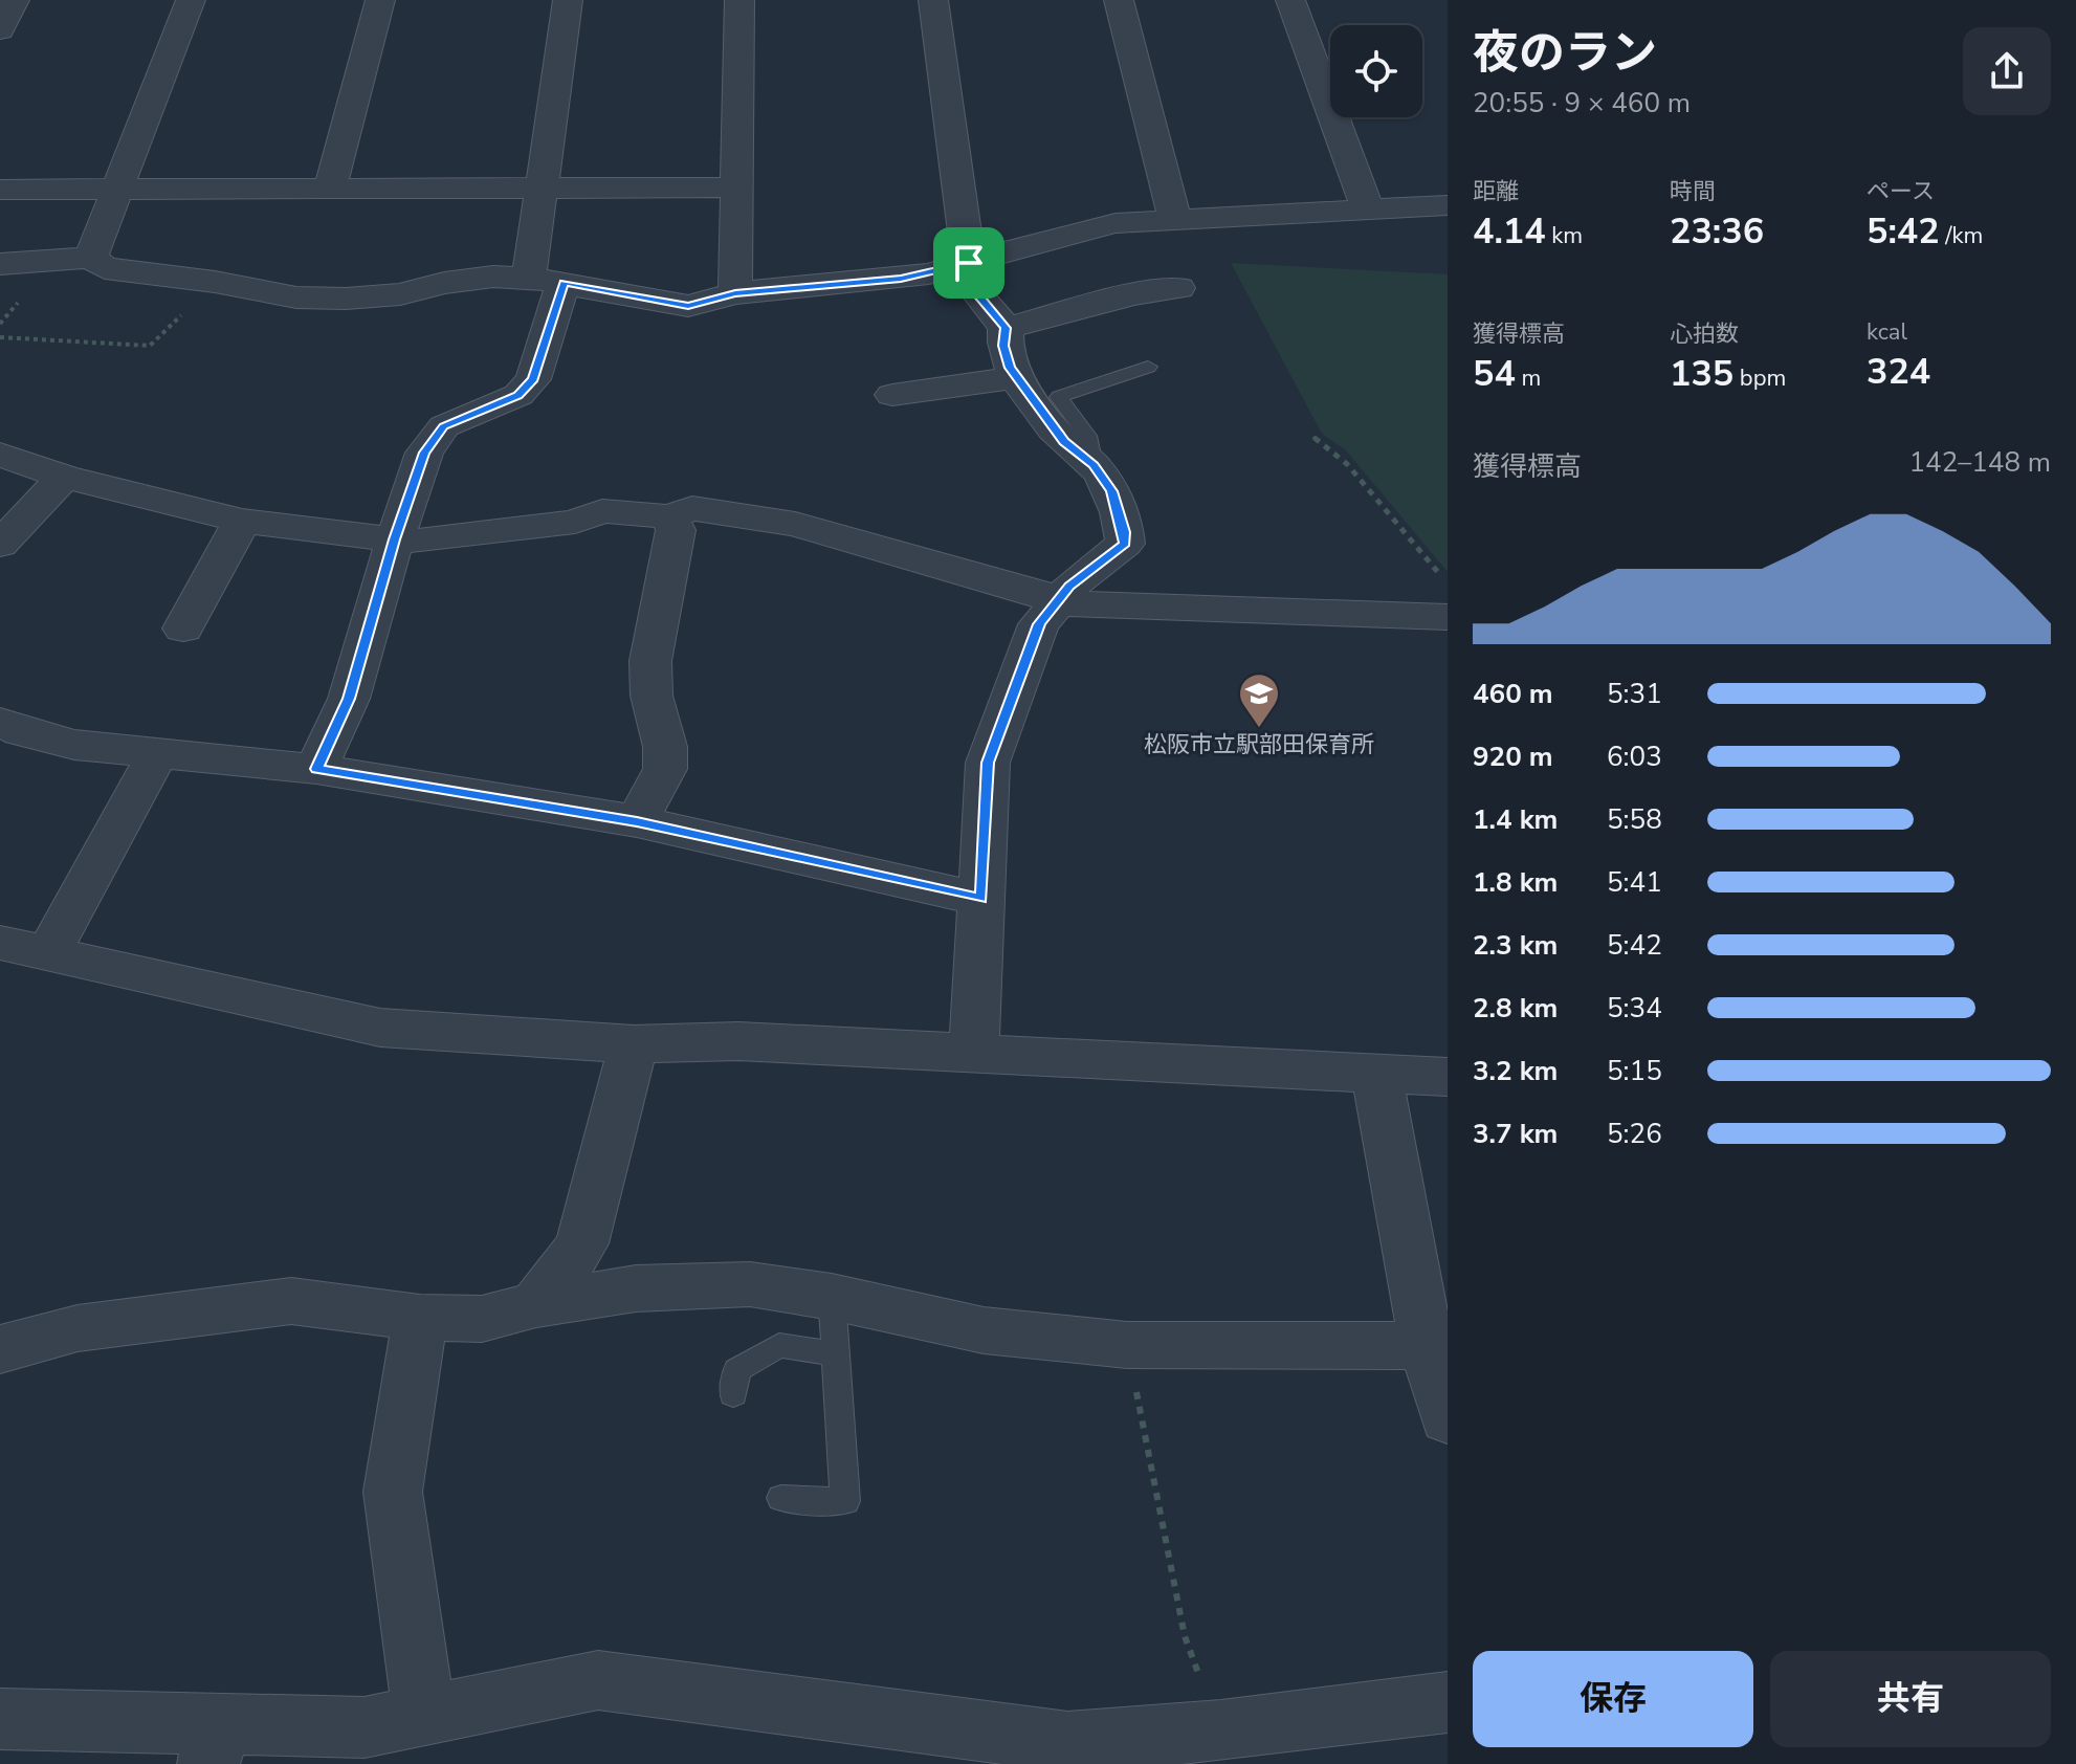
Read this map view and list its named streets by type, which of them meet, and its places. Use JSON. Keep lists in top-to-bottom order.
{
  "places": {
    "school or university": ["松阪市立駅部田保育所"]
  },
  "page": {
    "heading": ["夜のラン", "20:55 · 9 × 460 m"],
    "stats": [
      ["距離", "4.14 km"],
      ["時間", "23:36"],
      ["ペース", "5:42 /km"],
      ["獲得標高", "54 m"],
      ["心拍数", "135 bpm"],
      ["kcal", "324"]
    ],
    "chart": ["獲得標高", "142–148 m"],
    "list": [
      {
        "name": "460 m",
        "note": "5:31"
      },
      {
        "name": "920 m",
        "note": "6:03"
      },
      {
        "name": "1.4 km",
        "note": "5:58"
      },
      {
        "name": "1.8 km",
        "note": "5:41"
      },
      {
        "name": "2.3 km",
        "note": "5:42"
      },
      {
        "name": "2.8 km",
        "note": "5:34"
      },
      {
        "name": "3.2 km",
        "note": "5:15"
      },
      {
        "name": "3.7 km",
        "note": "5:26"
      }
    ],
    "buttons": ["保存", "共有"]
  }
}
